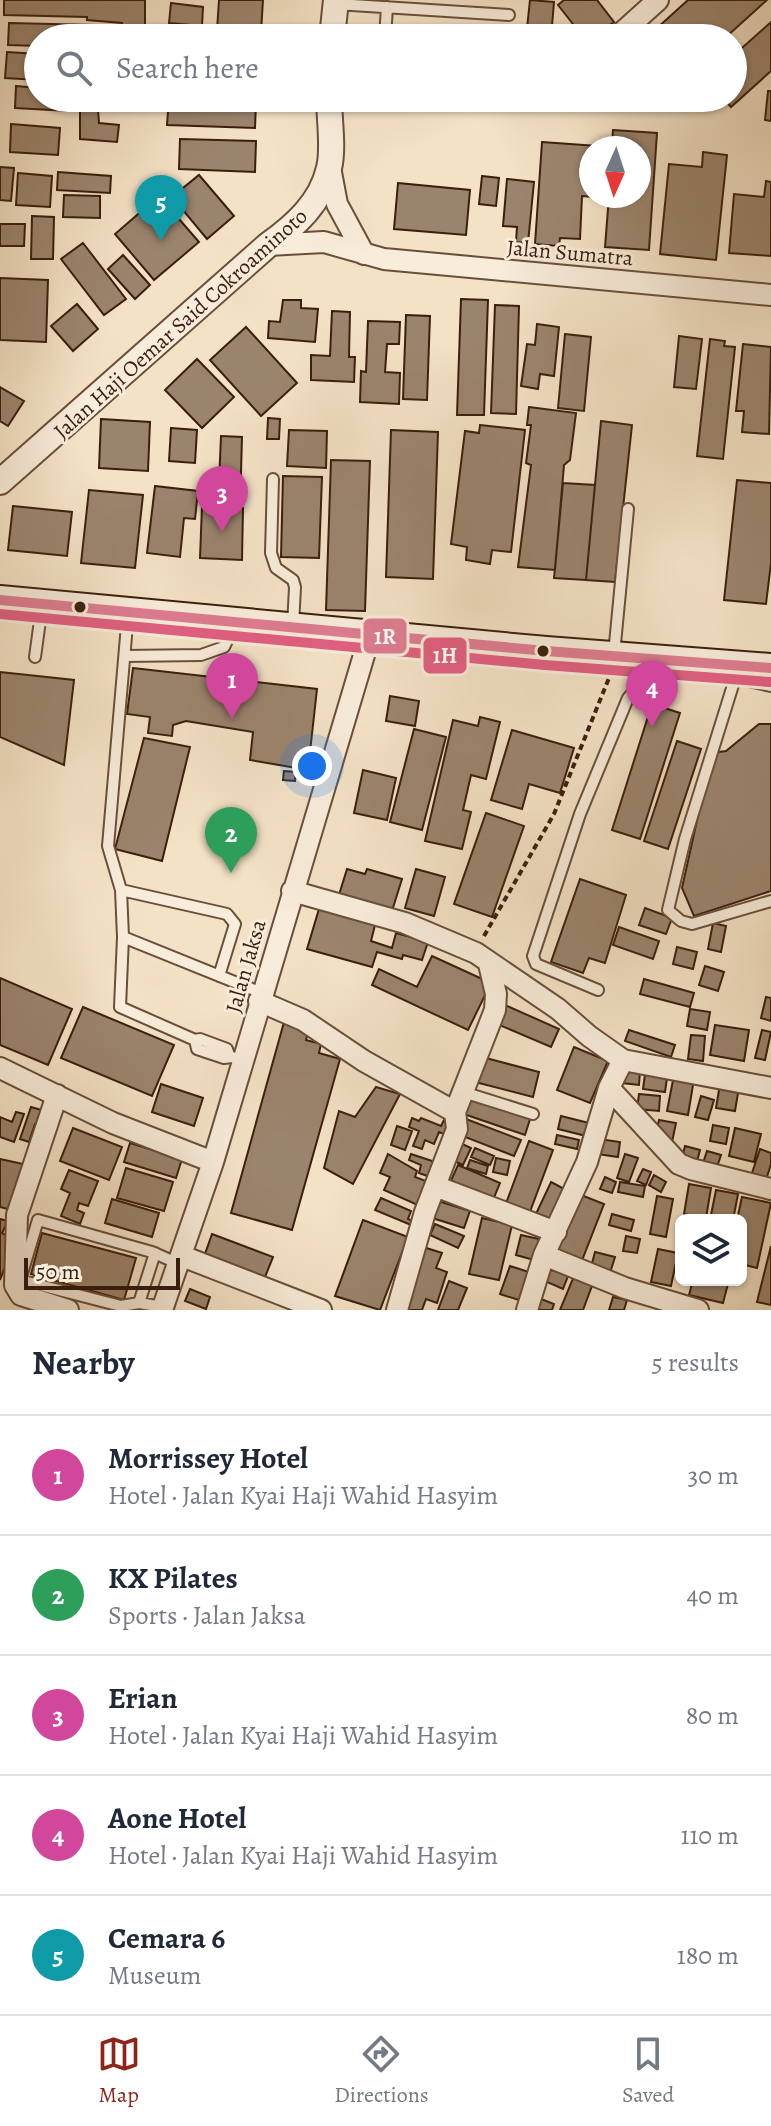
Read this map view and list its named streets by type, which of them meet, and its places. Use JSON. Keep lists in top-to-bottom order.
{
  "streets": {
    "street": ["Jalan Sumatra", "Jalan Haji Oemar Said Cokroaminoto", "Jalan Jaksa"]
  },
  "crossings": [
    ["Jalan Sumatra", "Jalan Haji Oemar Said Cokroaminoto"]
  ],
  "lines": ["transit line 1R", "transit line 1H"],
  "scale_bar": "50 m",
  "north": "bottom",
  "page": {
    "search": "Search here",
    "pins": [
      "5",
      "3",
      "1",
      "4",
      "2"
    ],
    "scale": "50 m",
    "heading": ["Nearby", "5 results"],
    "list": [
      {
        "mark": "1",
        "name": "Morrissey Hotel",
        "note": "Hotel · Jalan Kyai Haji Wahid Hasyim",
        "value": "30 m"
      },
      {
        "mark": "2",
        "name": "KX Pilates",
        "note": "Sports · Jalan Jaksa",
        "value": "40 m"
      },
      {
        "mark": "3",
        "name": "Erian",
        "note": "Hotel · Jalan Kyai Haji Wahid Hasyim",
        "value": "80 m"
      },
      {
        "mark": "4",
        "name": "Aone Hotel",
        "note": "Hotel · Jalan Kyai Haji Wahid Hasyim",
        "value": "110 m"
      },
      {
        "mark": "5",
        "name": "Cemara 6",
        "note": "Museum",
        "value": "180 m"
      }
    ],
    "nav": ["Map", "Directions", "Saved"]
  }
}
